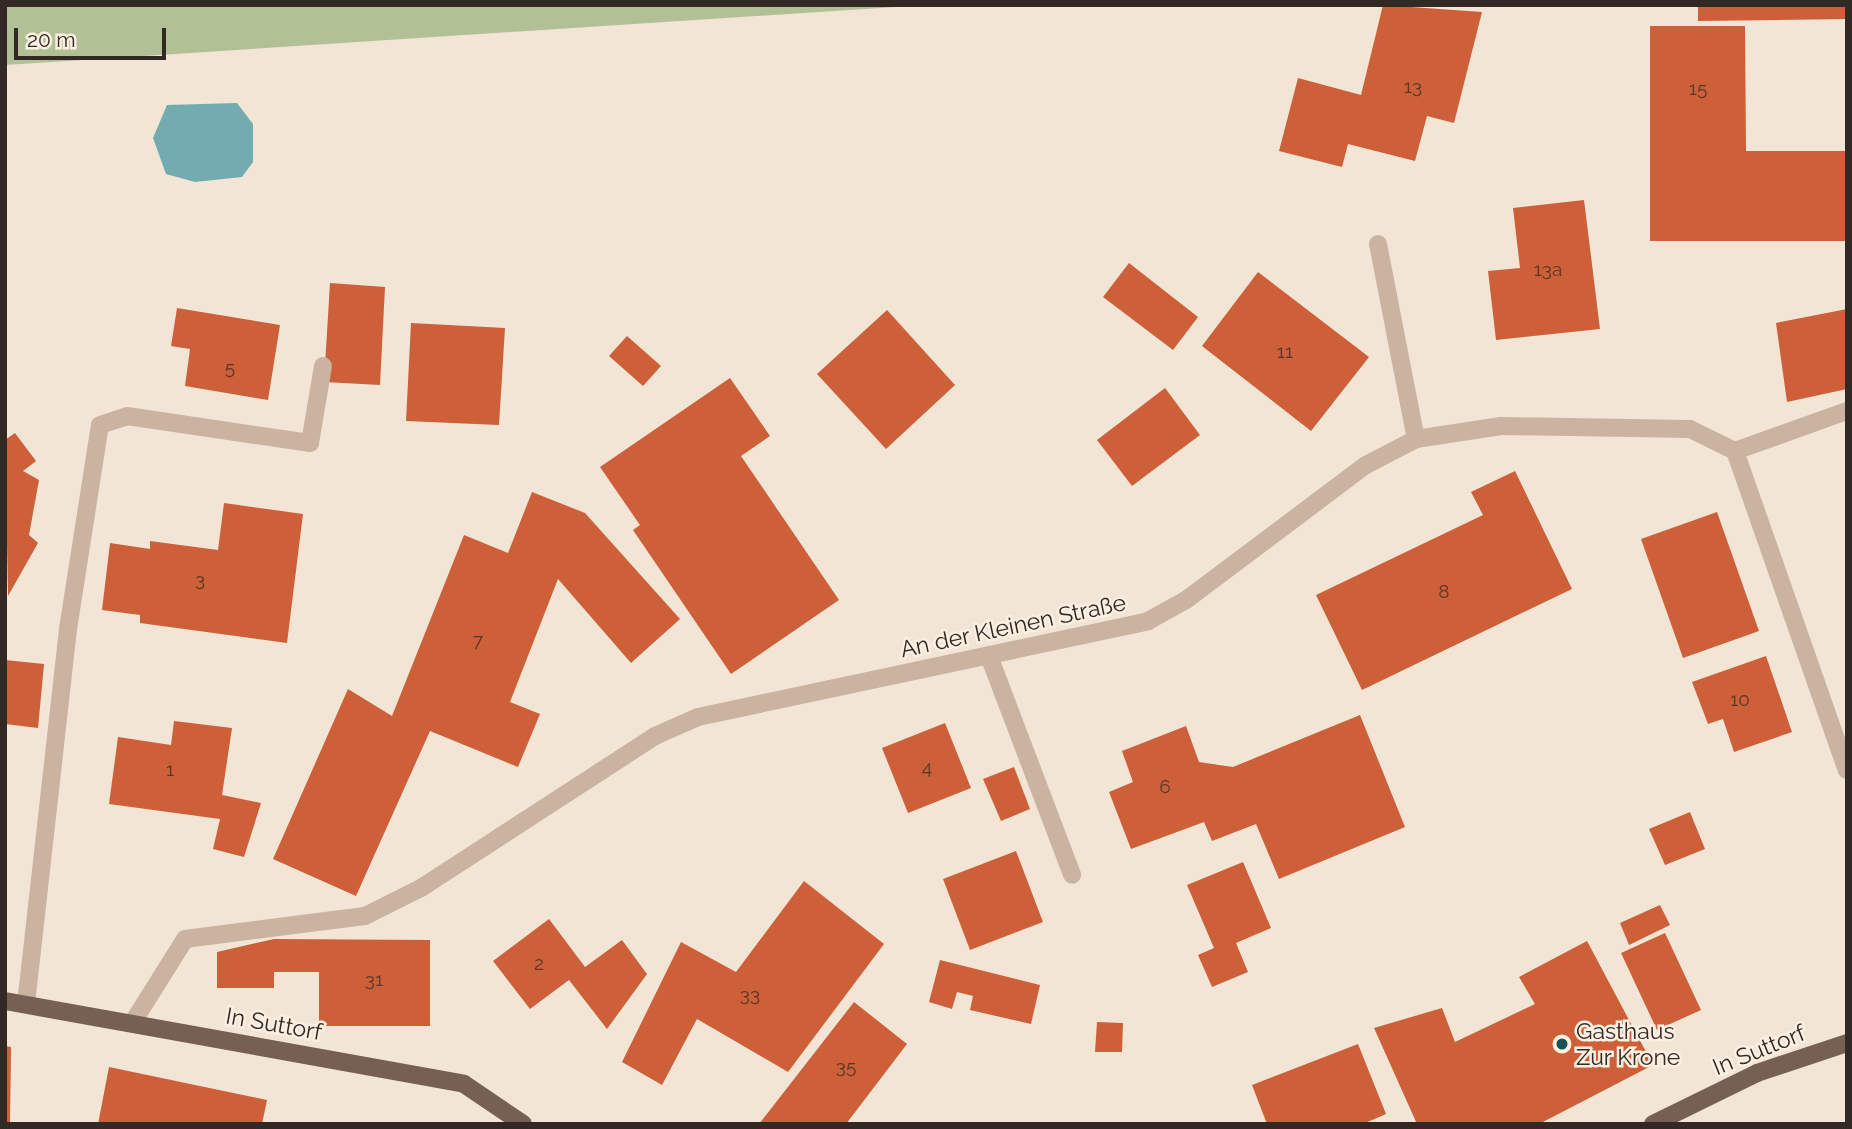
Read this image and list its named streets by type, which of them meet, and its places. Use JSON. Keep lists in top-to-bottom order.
{
  "streets": {
    "main road": ["In Suttorf"],
    "street": ["An der Kleinen Straße"]
  },
  "crossings": [
    ["An der Kleinen Straße", "In Suttorf"]
  ],
  "places": ["Gasthaus Zur Krone"],
  "house_numbers": [
    "13",
    "15",
    "13a",
    "11",
    "5",
    "3",
    "8",
    "7",
    "10",
    "4",
    "1",
    "6",
    "2",
    "31",
    "33",
    "35"
  ],
  "scale_bar": "20 m"
}
